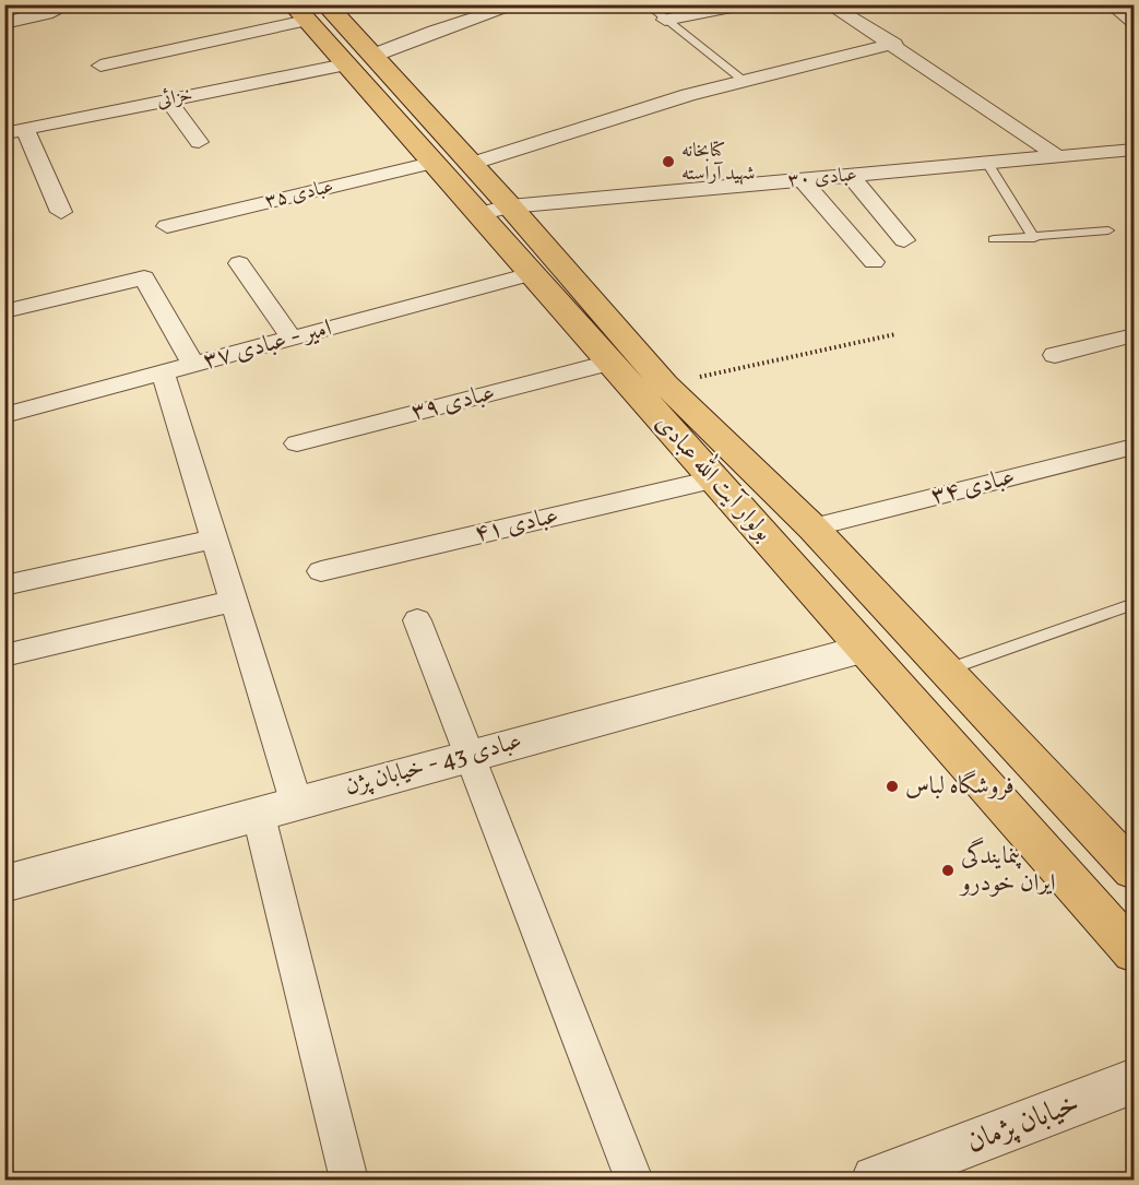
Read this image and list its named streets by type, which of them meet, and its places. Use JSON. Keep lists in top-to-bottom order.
{
  "streets": {
    "main road": ["بولوار آیت الله عبادی"],
    "street": [
      "خزائی",
      "عبادی ۳۰",
      "عبادی ۳۵",
      "امیر - عبادی ۳۷",
      "عبادی ۳۹",
      "عبادی ۳۴",
      "عبادی ۴۱",
      "عبادی 43 - خیابان پژن",
      "خیابان پژمان"
    ]
  },
  "crossings": [
    ["خزائی", "بولوار آیت الله عبادی"],
    ["عبادی ۳۰", "بولوار آیت الله عبادی"],
    ["عبادی ۳۵", "بولوار آیت الله عبادی"],
    ["امیر - عبادی ۳۷", "بولوار آیت الله عبادی"],
    ["عبادی ۳۹", "بولوار آیت الله عبادی"],
    ["بولوار آیت الله عبادی", "عبادی ۳۴"],
    ["بولوار آیت الله عبادی", "عبادی ۴۱"],
    ["بولوار آیت الله عبادی", "عبادی 43 - خیابان پژن"]
  ],
  "places": ["کتابخانه شهید آراسته", "فروشگاه لباس", "پنمایندگی ایران خودرو"]
}
